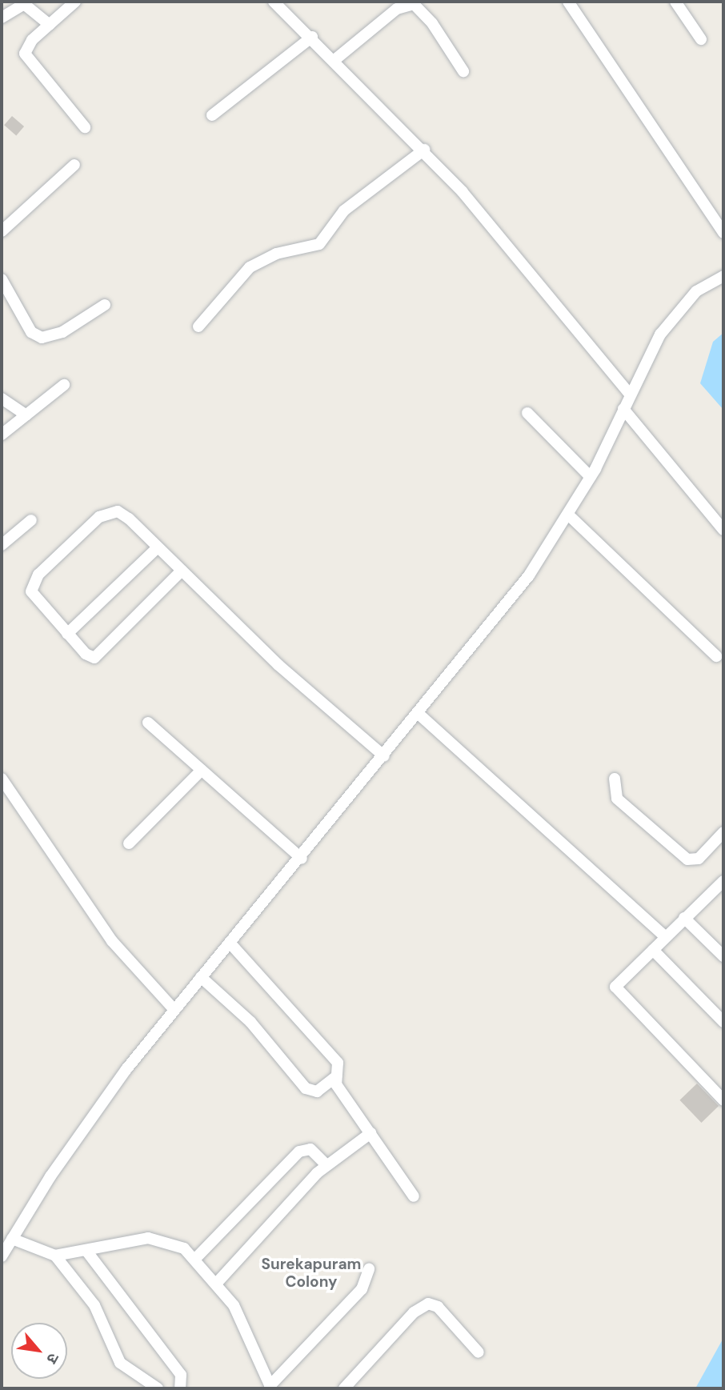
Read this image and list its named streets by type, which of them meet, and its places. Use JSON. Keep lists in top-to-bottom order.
{
  "districts": ["Surekapuram Colony"],
  "north": "bottom right"
}
